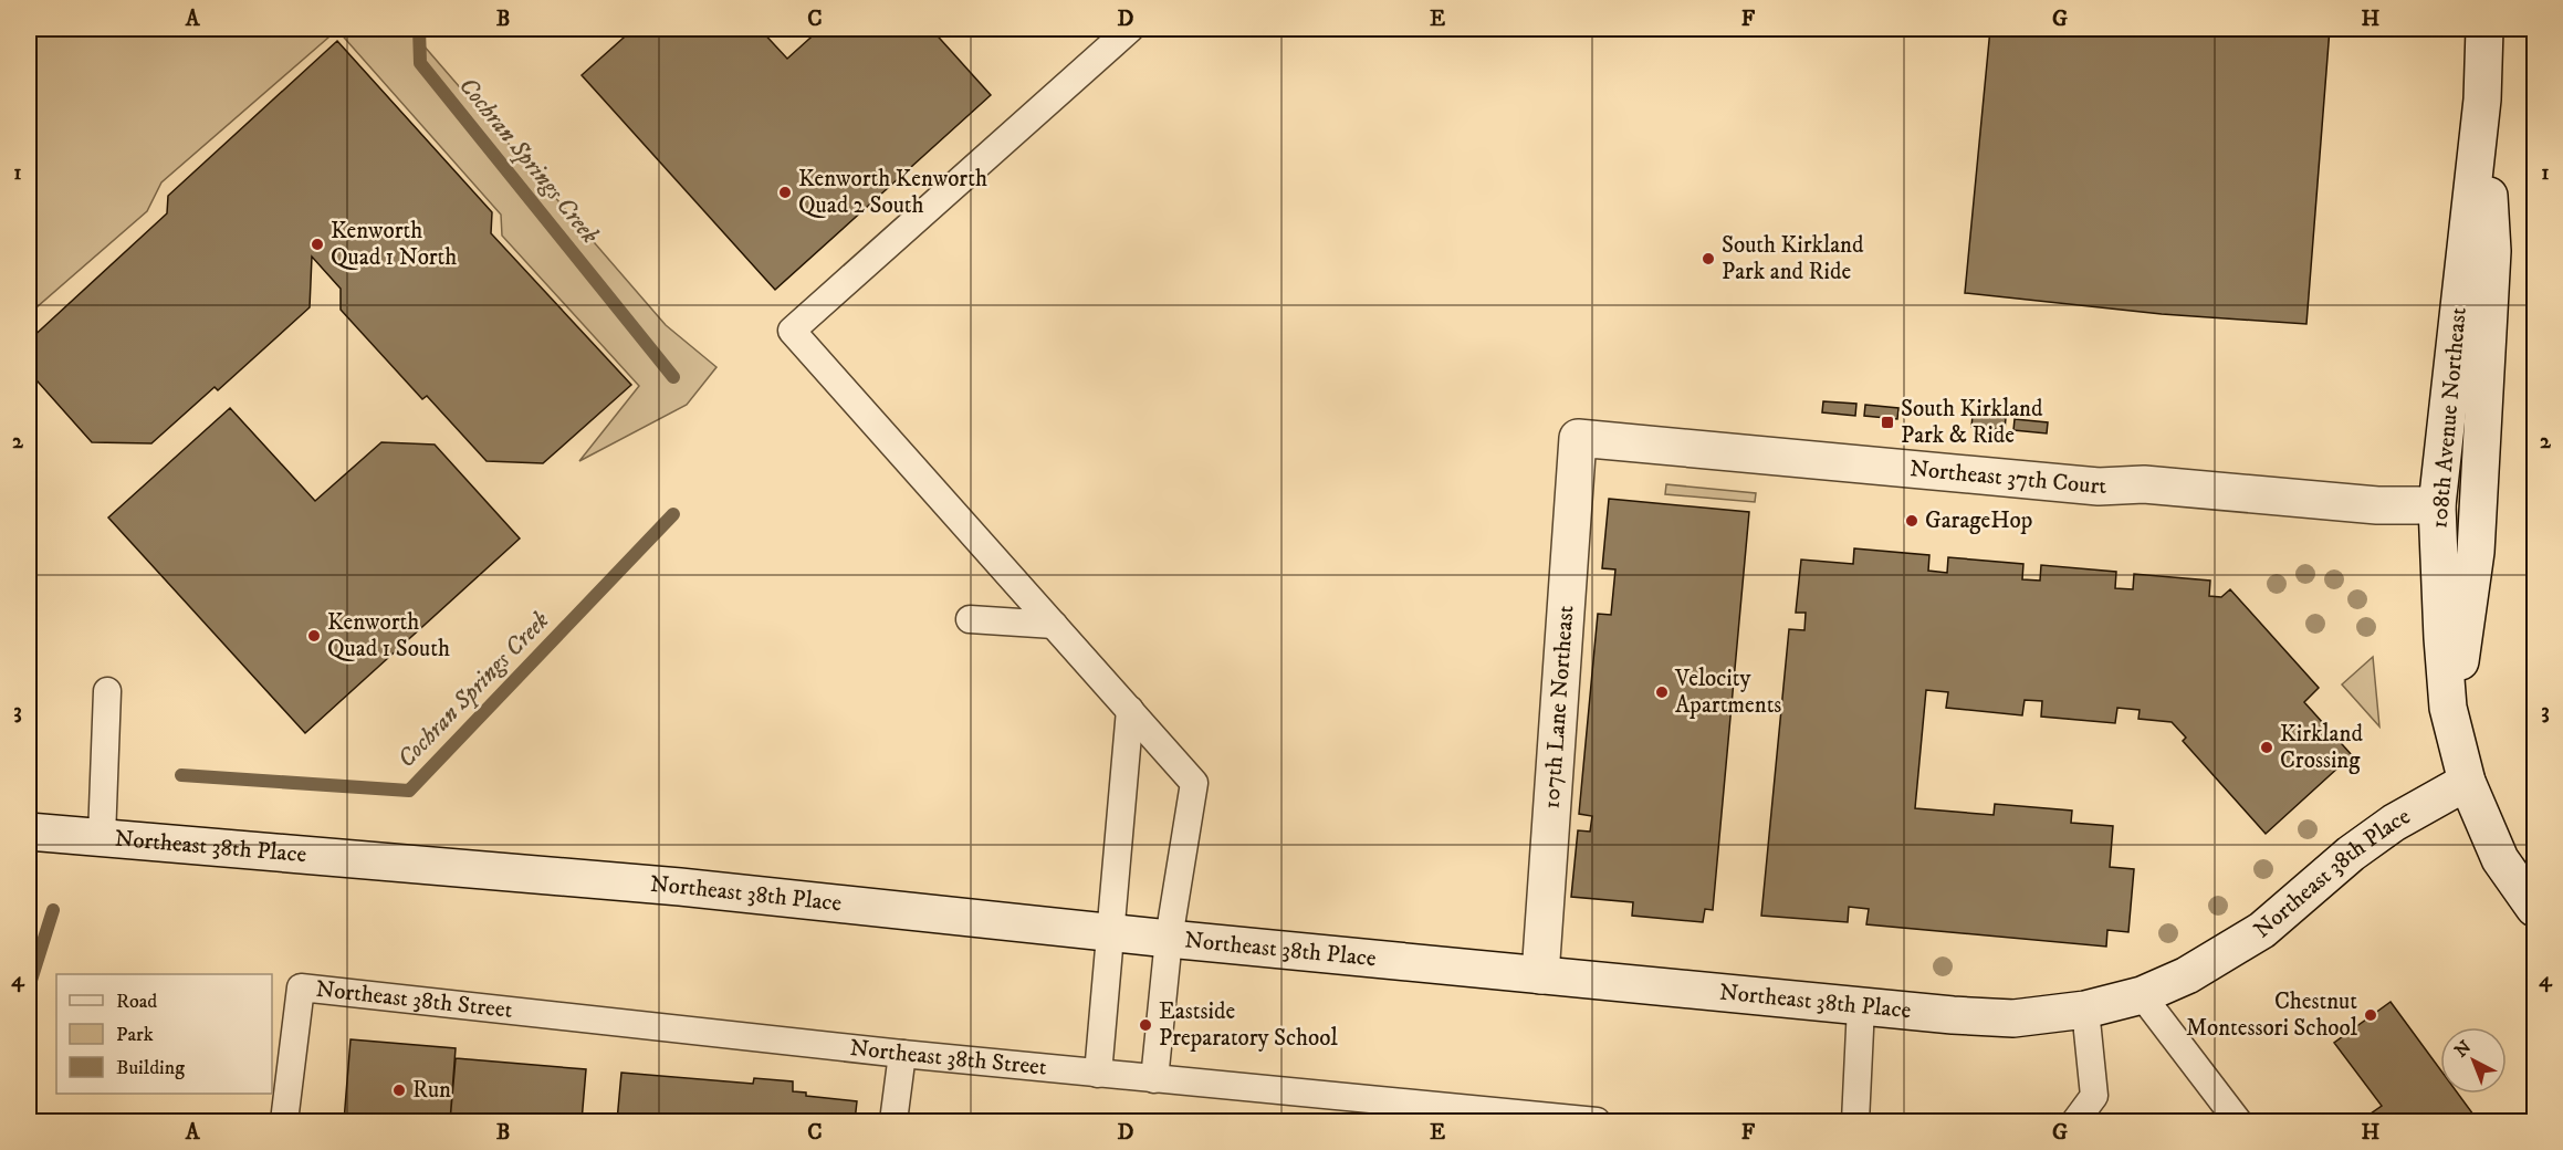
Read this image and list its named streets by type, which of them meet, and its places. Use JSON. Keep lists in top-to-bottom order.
{
  "streets": {
    "street": [
      "108th Avenue Northeast",
      "Northeast 37th Court",
      "107th Lane Northeast",
      "Northeast 38th Place"
    ],
    "lane": ["Northeast 38th Street"]
  },
  "crossings": [
    ["108th Avenue Northeast", "Northeast 37th Court"],
    ["108th Avenue Northeast", "Northeast 38th Place"],
    ["Northeast 37th Court", "107th Lane Northeast"],
    ["107th Lane Northeast", "Northeast 38th Place"]
  ],
  "water": ["Cochran Springs Creek"],
  "places": {
    "other": [
      "Kenworth Kenworth Quad 2 South",
      "Kenworth Quad 1 North",
      "South Kirkland Park and Ride",
      "GarageHop",
      "Kenworth Quad 1 South",
      "Velocity Apartments",
      "Kirkland Crossing",
      "Chestnut Montessori School",
      "Eastside Preparatory School",
      "Run"
    ],
    "transit": ["South Kirkland Park & Ride"]
  },
  "legend": ["Road", "Park", "Building"],
  "north": "top left",
  "grid": {
    "columns": [
      "A",
      "B",
      "C",
      "D",
      "E",
      "F",
      "G",
      "H"
    ],
    "rows": [
      "1",
      "2",
      "3",
      "4"
    ]
  }
}
